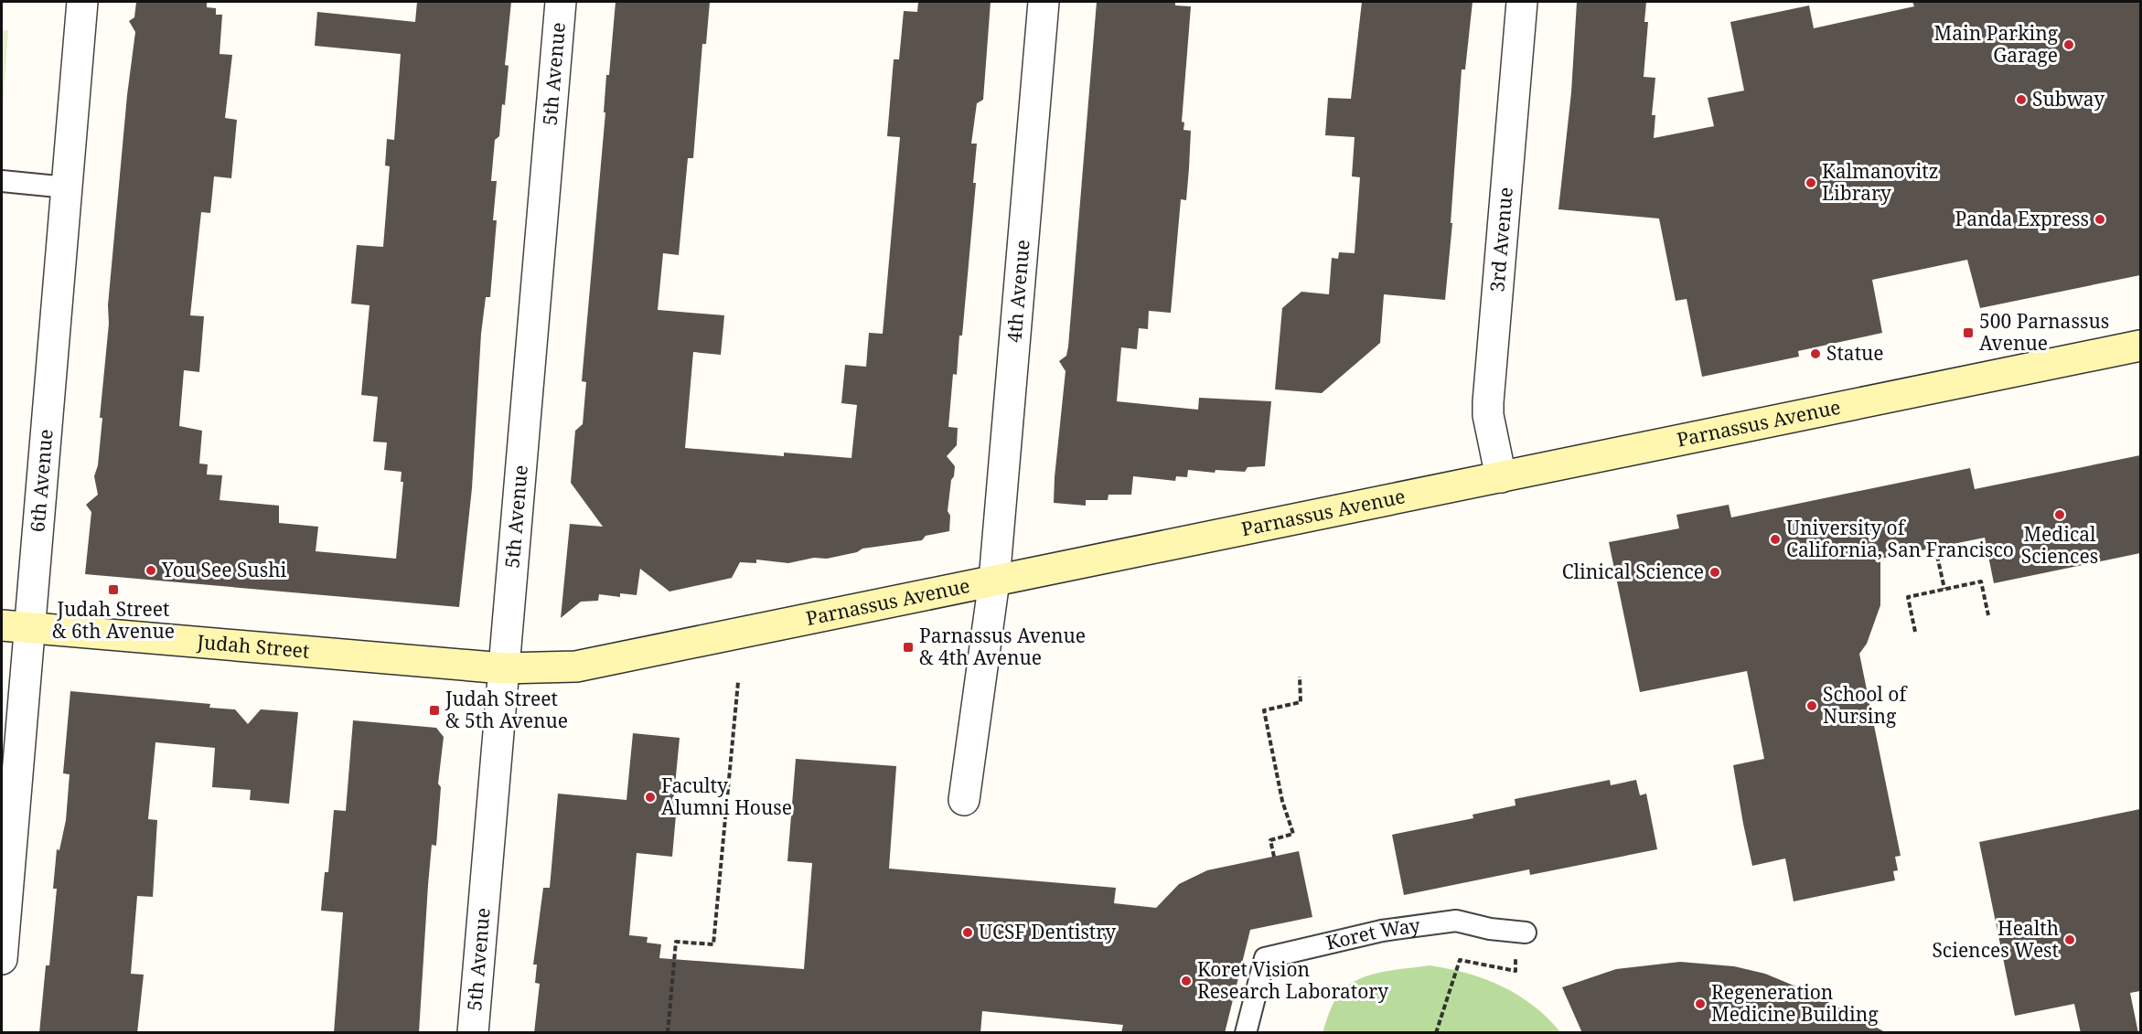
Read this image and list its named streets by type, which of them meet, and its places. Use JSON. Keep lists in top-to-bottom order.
{
  "streets": {
    "street": [
      "5th Avenue",
      "3rd Avenue",
      "4th Avenue",
      "Parnassus Avenue",
      "6th Avenue",
      "Judah Street"
    ],
    "lane": ["Koret Way"]
  },
  "crossings": [
    ["5th Avenue", "Parnassus Avenue"],
    ["5th Avenue", "Judah Street"],
    ["3rd Avenue", "Parnassus Avenue"],
    ["4th Avenue", "Parnassus Avenue"],
    ["Parnassus Avenue", "Judah Street"],
    ["6th Avenue", "Judah Street"]
  ],
  "places": {
    "other": [
      "Main Parking Garage",
      "Subway",
      "Kalmanovitz Library",
      "Panda Express",
      "Statue",
      "Medical Sciences",
      "University of California, San Francisco",
      "You See Sushi",
      "Clinical Science",
      "School of Nursing",
      "Faculty Alumni House",
      "UCSF Dentistry",
      "Health Sciences West",
      "Koret Vision Research Laboratory",
      "Regeneration Medicine Building"
    ],
    "transit": [
      "500 Parnassus Avenue",
      "Judah Street & 6th Avenue",
      "Parnassus Avenue & 4th Avenue",
      "Judah Street & 5th Avenue"
    ]
  }
}
